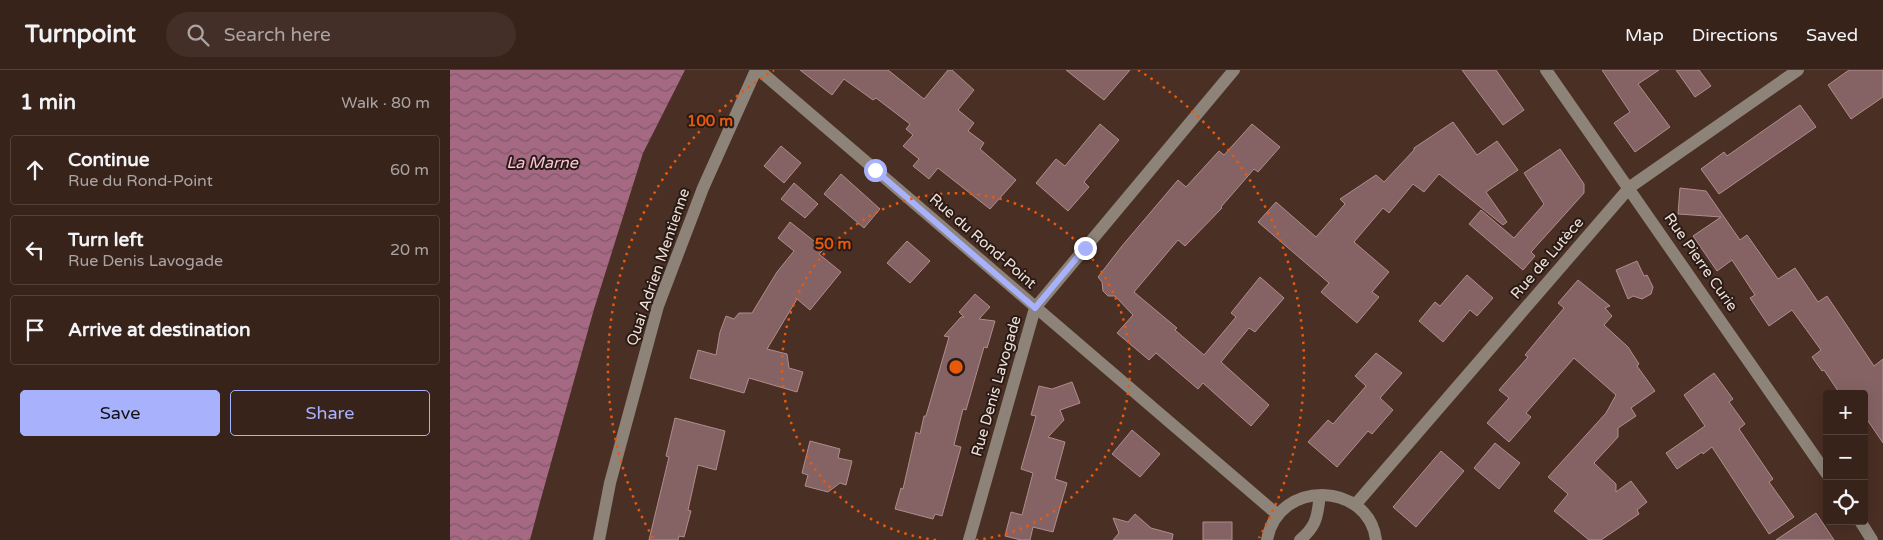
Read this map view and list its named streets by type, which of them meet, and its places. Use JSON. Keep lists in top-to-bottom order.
{
  "streets": {
    "street": [
      "Rue du Rond-Point",
      "Rue de Lutèce",
      "Rue Pierre Curie",
      "Quai Adrien Mentienne",
      "Rue Denis Lavogade"
    ]
  },
  "crossings": [
    ["Rue du Rond-Point", "Quai Adrien Mentienne"],
    ["Rue du Rond-Point", "Rue Denis Lavogade"],
    ["Rue de Lutèce", "Rue Pierre Curie"]
  ],
  "water": ["La Marne"],
  "page": {
    "header": "Turnpoint",
    "search": "Search here",
    "nav": ["Map", "Directions", "Saved"],
    "heading": ["1 min", "Walk · 80 m"],
    "list": [
      ["Continue", "Rue du Rond-Point", "60 m"],
      ["Turn left", "Rue Denis Lavogade", "20 m"],
      "Arrive at destination"
    ],
    "buttons": ["Save", "Share"],
    "map_buttons": ["+", "−"]
  },
  "rings": ["100 m", "50 m"]
}
